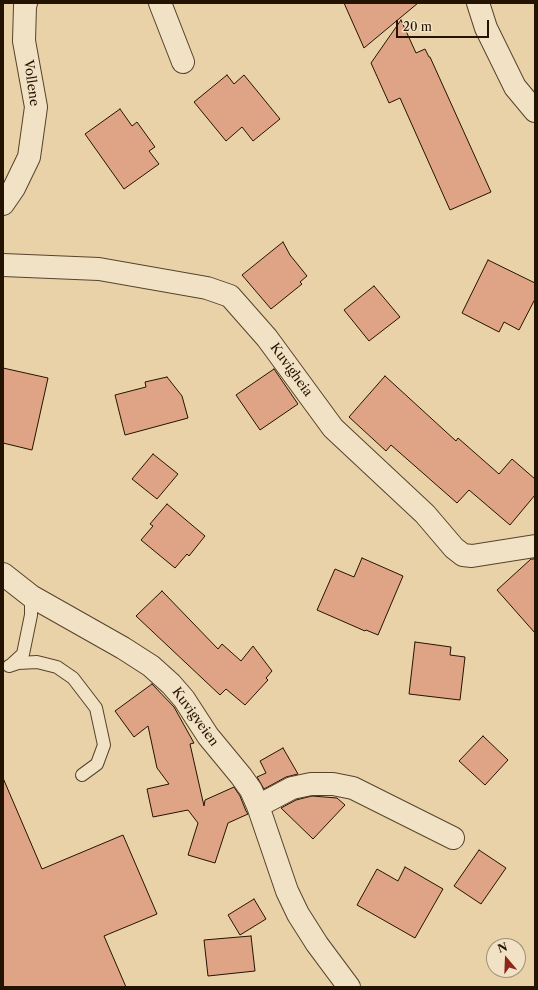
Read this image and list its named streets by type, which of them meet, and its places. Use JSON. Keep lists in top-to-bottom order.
{
  "streets": {
    "street": ["Vollene", "Kuvigheia", "Kuvigveien"]
  },
  "scale_bar": "20 m",
  "north": "top"
}
